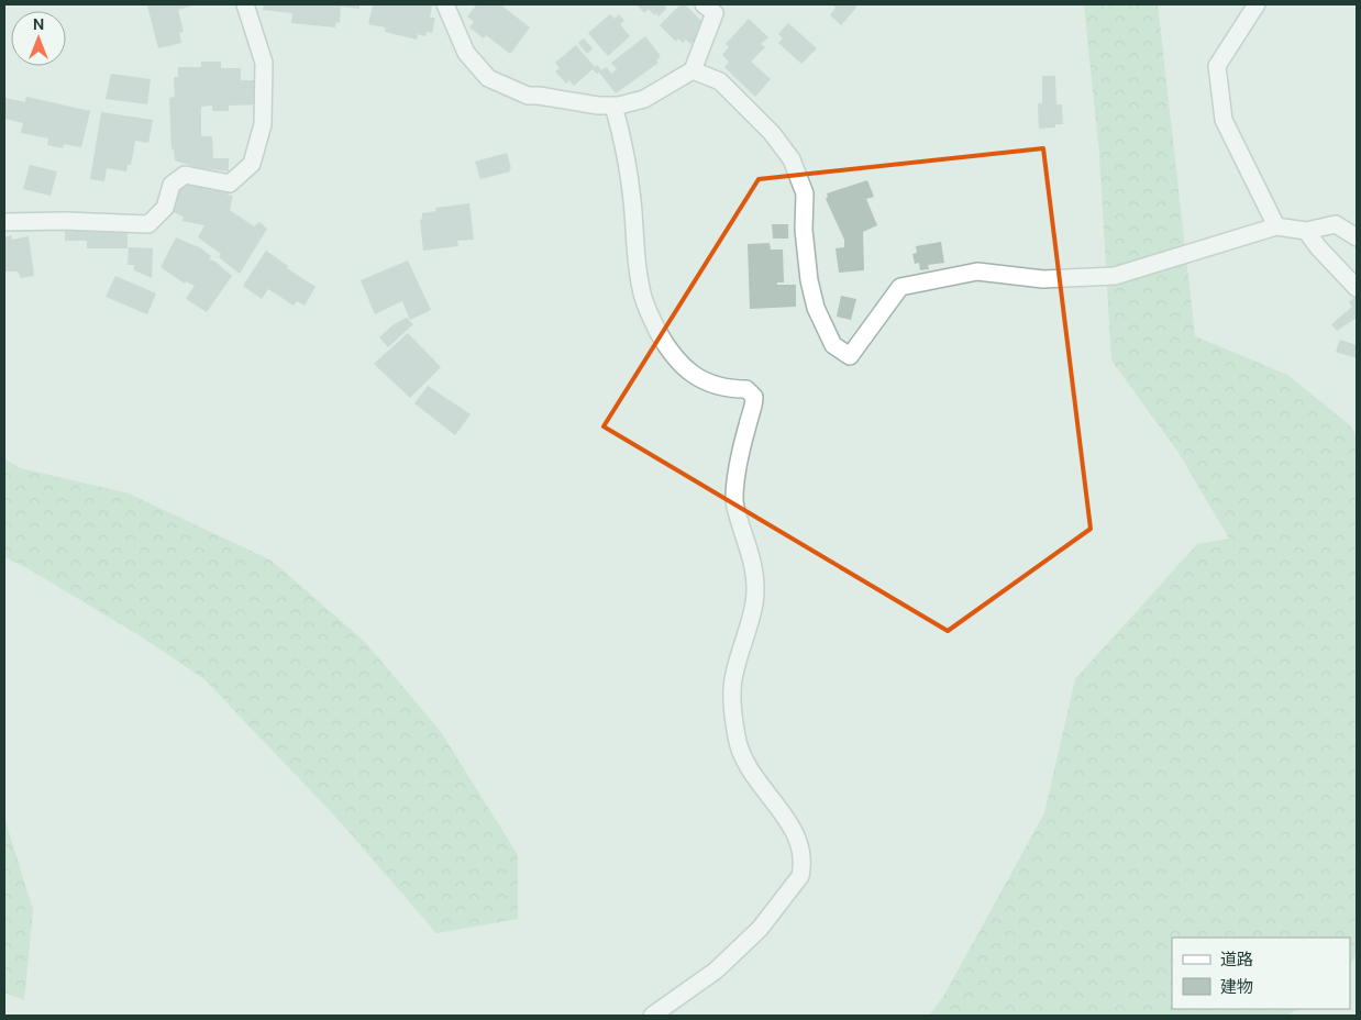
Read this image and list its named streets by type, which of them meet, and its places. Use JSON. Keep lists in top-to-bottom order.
{
  "legend": ["道路", "建物"],
  "north": "top"
}
